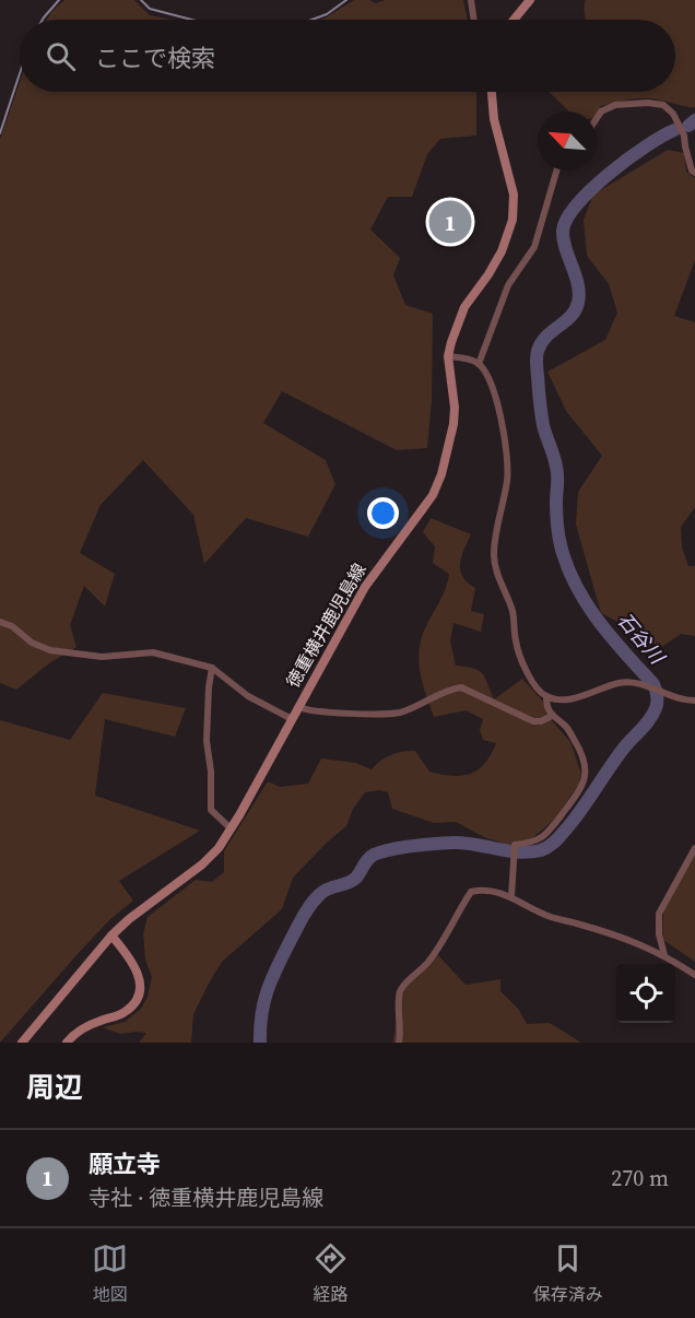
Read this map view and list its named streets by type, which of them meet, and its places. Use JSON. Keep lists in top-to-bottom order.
{
  "streets": {
    "main road": ["徳重横井鹿児島線"]
  },
  "water": ["石谷川"],
  "north": "top left",
  "page": {
    "search": "ここで検索",
    "pins": "1",
    "heading": "周辺",
    "list": [
      {
        "mark": "1",
        "name": "願立寺",
        "note": "寺社 · 徳重横井鹿児島線",
        "value": "270 m"
      }
    ],
    "nav": ["地図", "経路", "保存済み"]
  }
}
